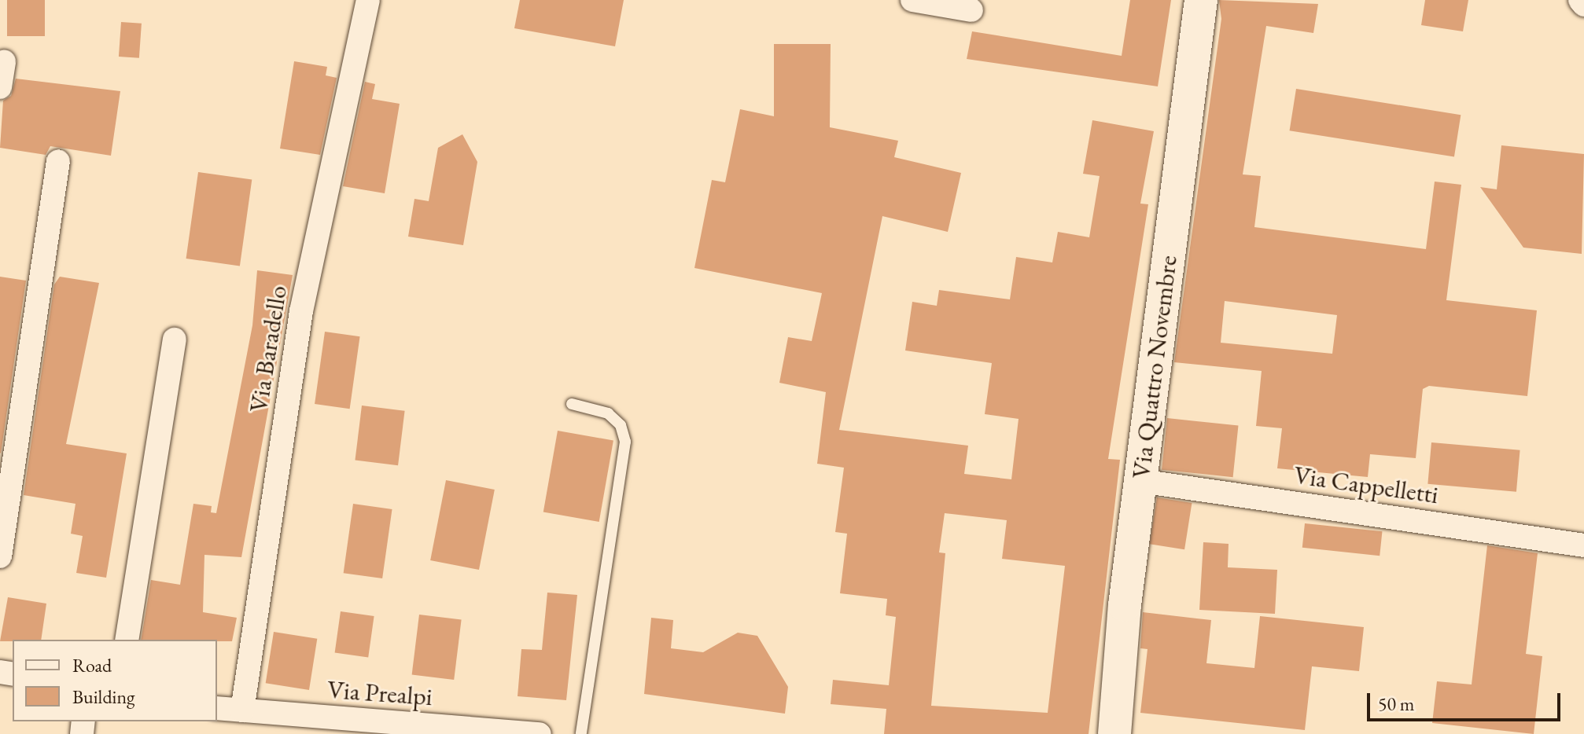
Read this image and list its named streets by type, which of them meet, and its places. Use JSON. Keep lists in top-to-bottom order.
{
  "streets": {
    "street": [
      "Via Baradello",
      "Via Quattro Novembre",
      "Via Cappelletti",
      "Via Prealpi"
    ]
  },
  "crossings": [
    ["Via Baradello", "Via Prealpi"],
    ["Via Quattro Novembre", "Via Cappelletti"]
  ],
  "legend": ["Road", "Building"],
  "scale_bar": "50 m"
}
